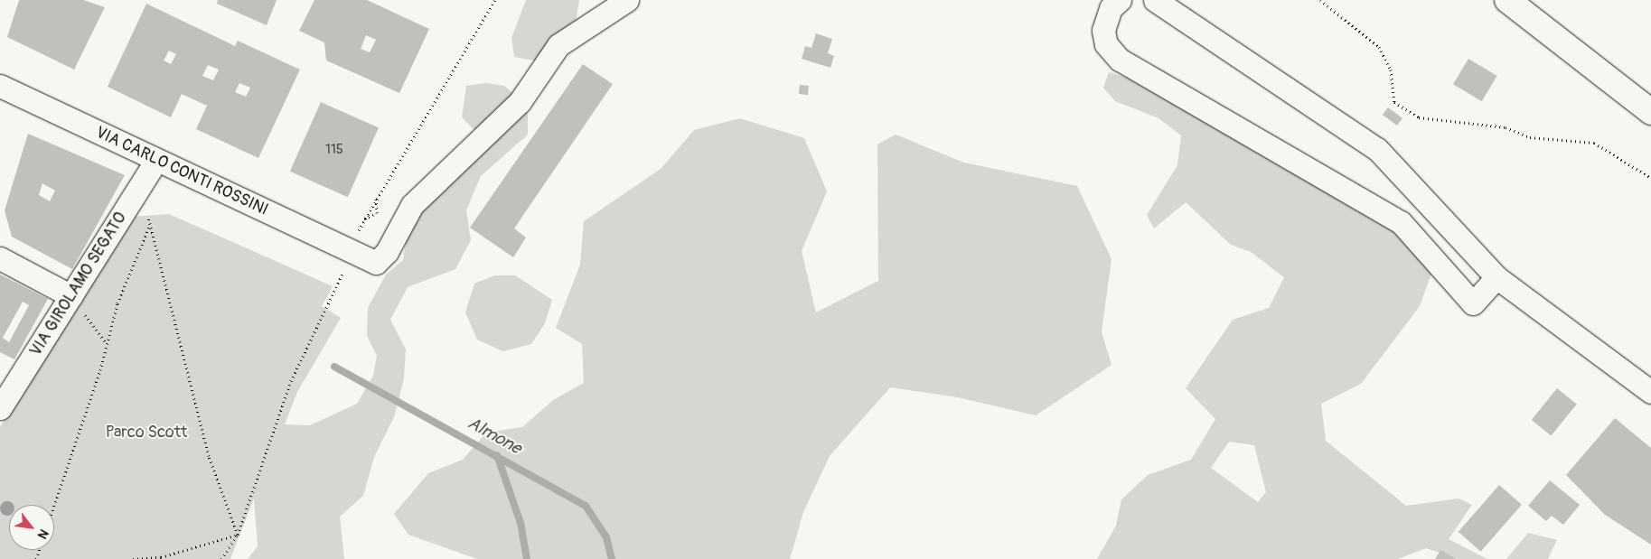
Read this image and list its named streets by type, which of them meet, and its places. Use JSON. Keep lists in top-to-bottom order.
{
  "streets": {
    "street": ["VIA CARLO CONTI ROSSINI", "VIA GIROLAMO SEGATO"]
  },
  "crossings": [
    ["VIA CARLO CONTI ROSSINI", "VIA GIROLAMO SEGATO"]
  ],
  "water": ["Almone"],
  "parks": ["Parco Scott"],
  "house_numbers": ["115"],
  "north": "bottom right"
}
